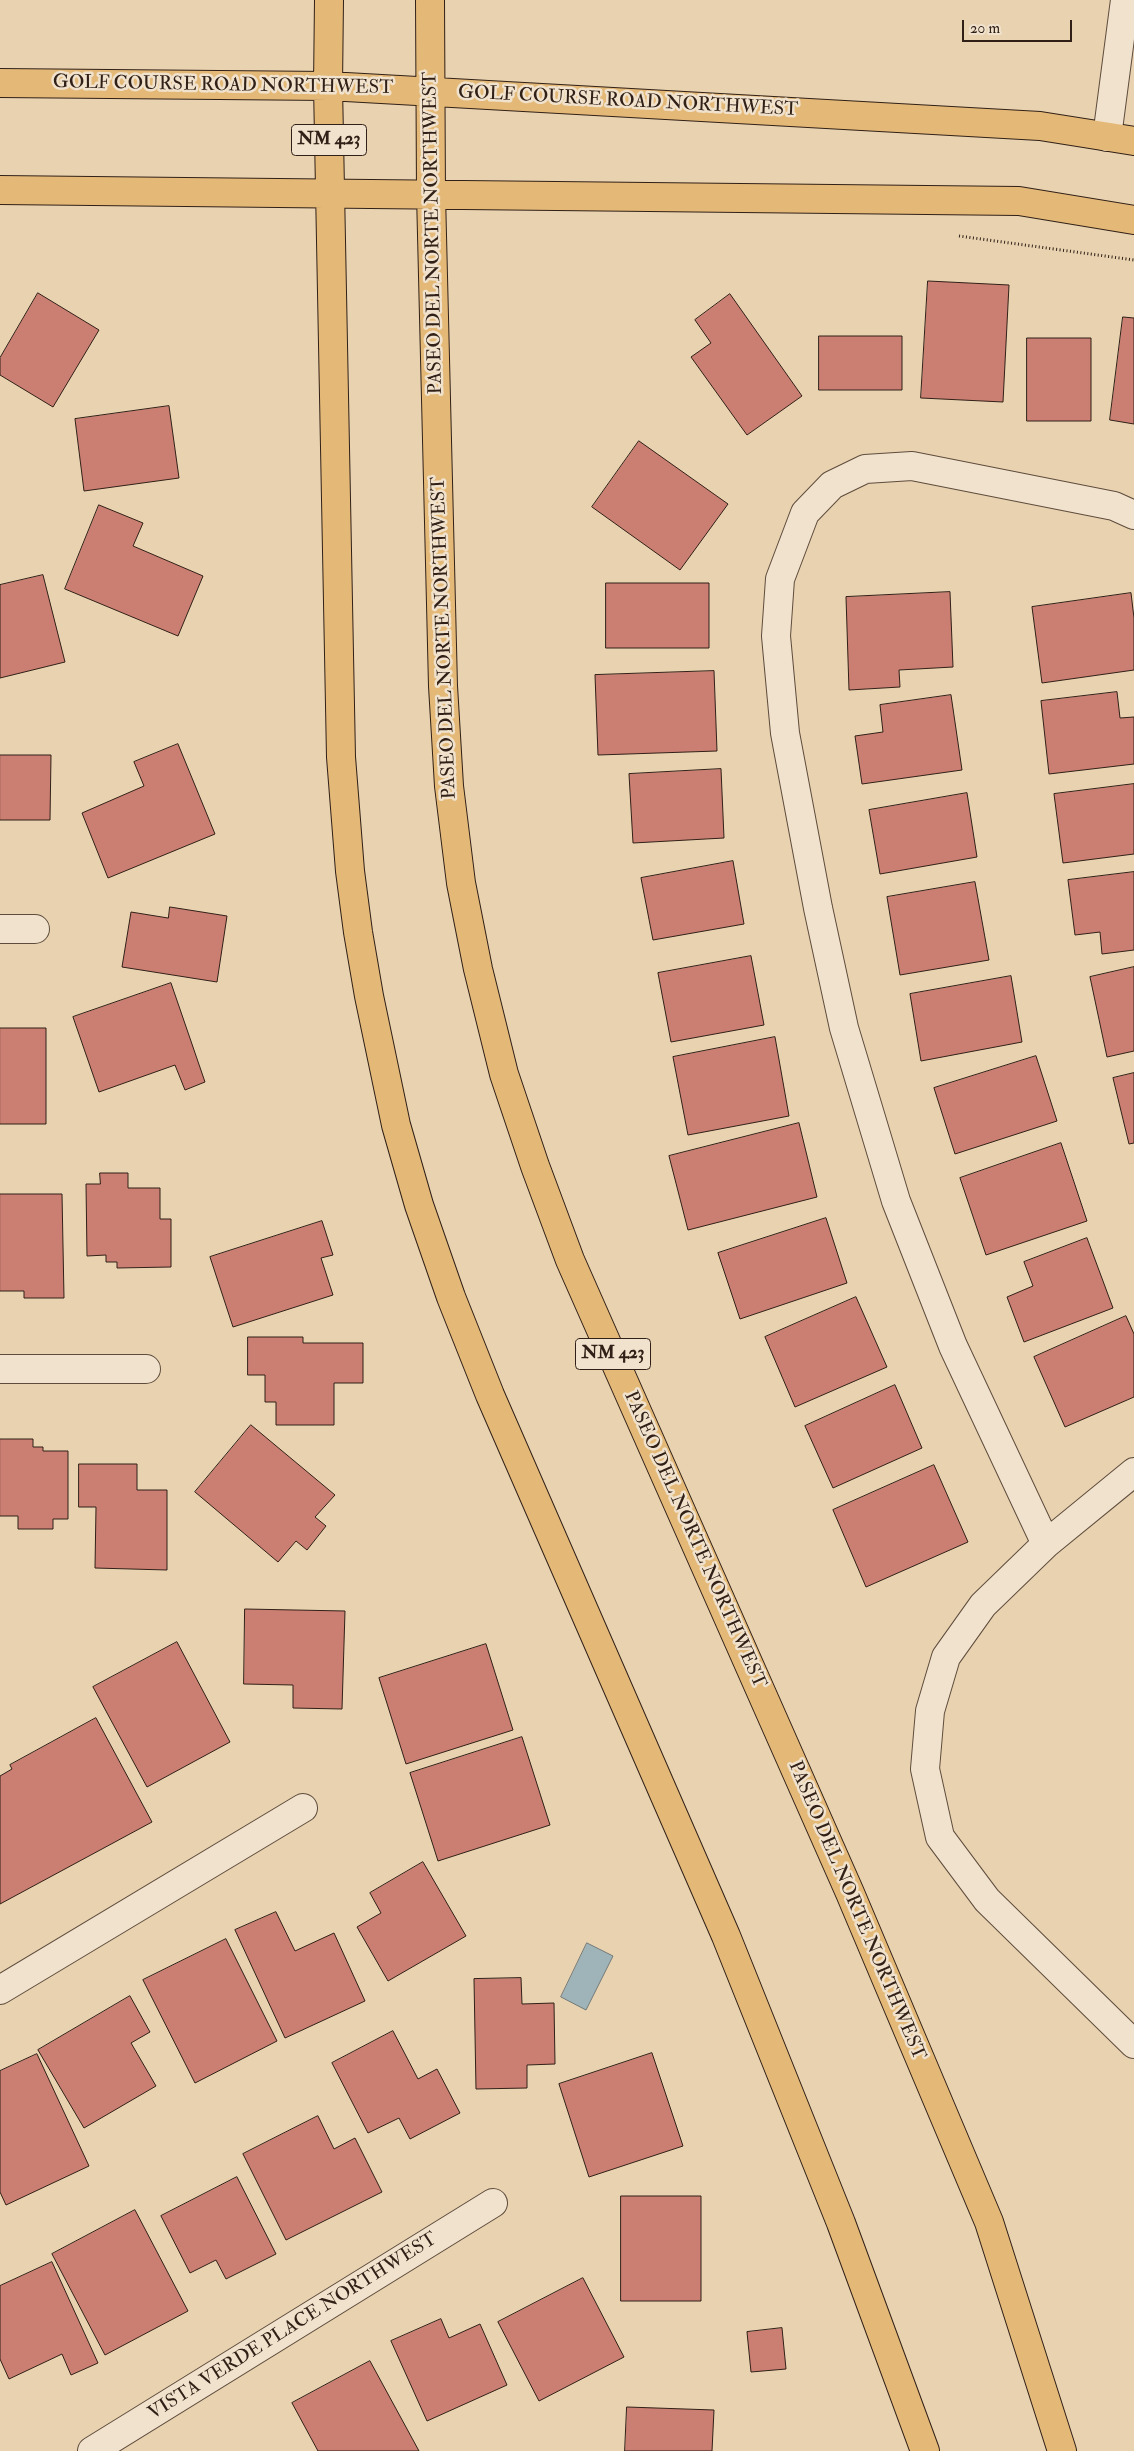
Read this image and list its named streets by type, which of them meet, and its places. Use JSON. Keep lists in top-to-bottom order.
{
  "streets": {
    "main road": ["GOLF COURSE ROAD NORTHWEST", "NM 423", "PASEO DEL NORTE NORTHWEST"],
    "street": ["VISTA VERDE PLACE NORTHWEST"]
  },
  "crossings": [
    ["GOLF COURSE ROAD NORTHWEST", "NM 423"],
    ["GOLF COURSE ROAD NORTHWEST", "PASEO DEL NORTE NORTHWEST"]
  ],
  "scale_bar": "20 m"
}
